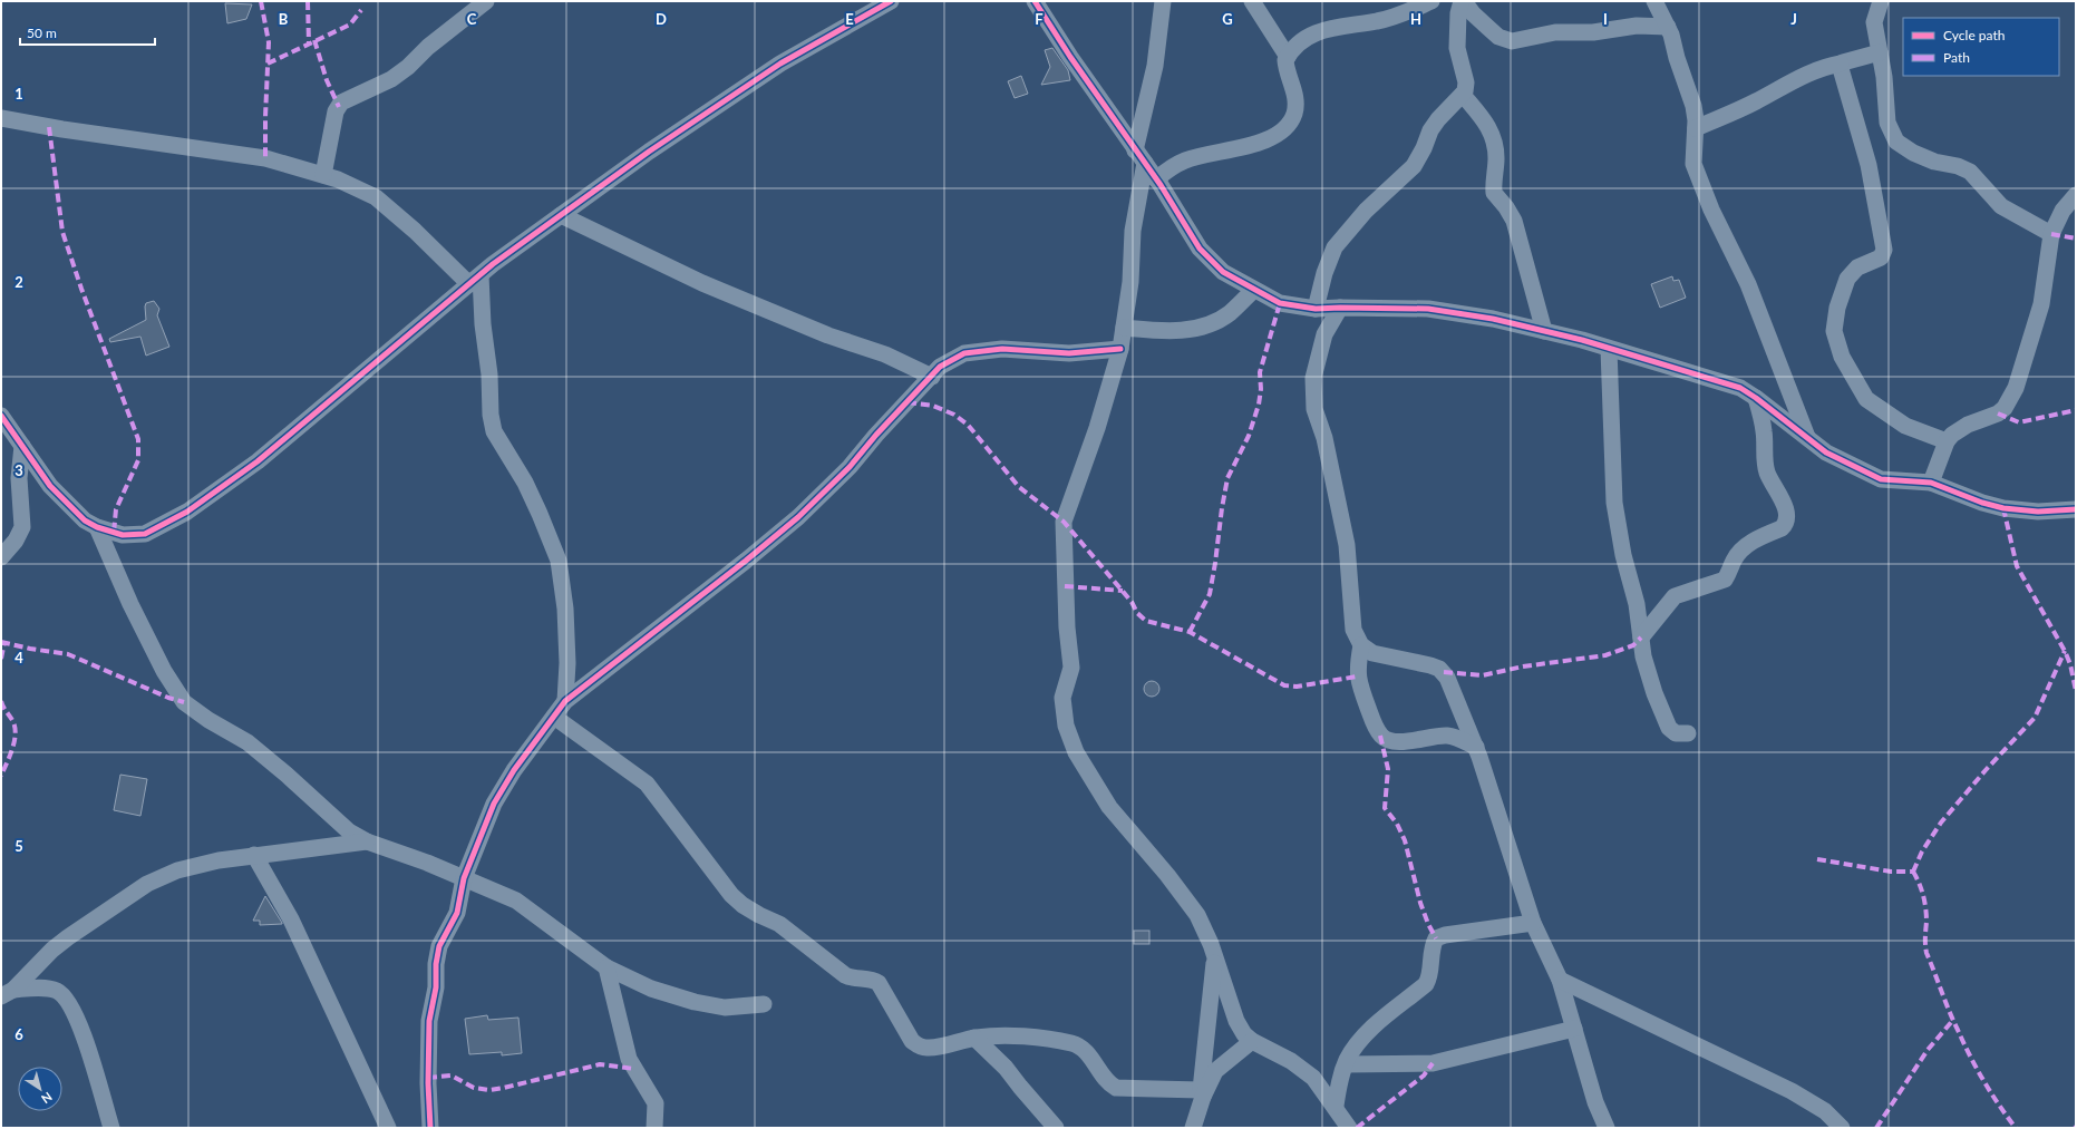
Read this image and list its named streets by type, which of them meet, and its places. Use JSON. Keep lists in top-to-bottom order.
{
  "legend": ["Cycle path", "Path"],
  "scale_bar": "50 m",
  "north": "bottom right",
  "grid": {
    "columns": [
      "B",
      "C",
      "D",
      "E",
      "F",
      "G",
      "H",
      "I",
      "J"
    ],
    "rows": [
      "1",
      "2",
      "3",
      "4",
      "5",
      "6"
    ]
  }
}
